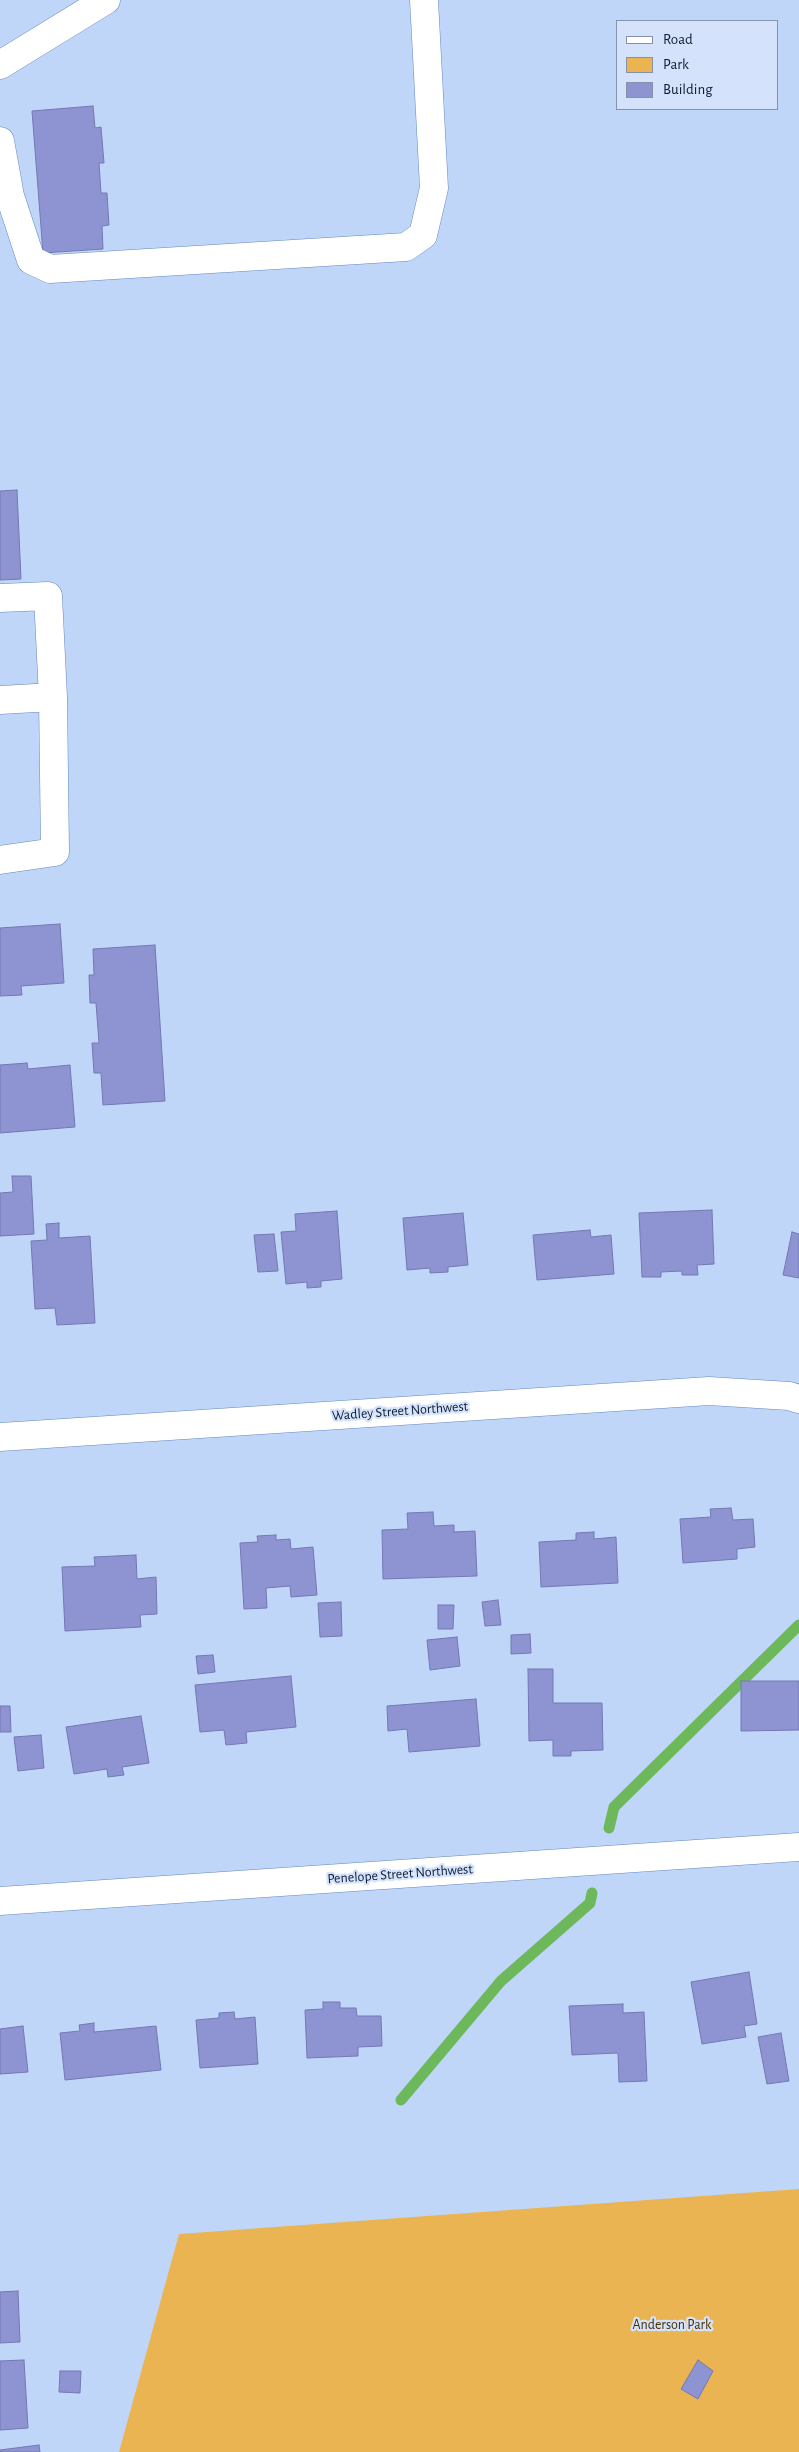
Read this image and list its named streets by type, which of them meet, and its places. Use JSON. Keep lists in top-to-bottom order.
{
  "streets": {
    "street": ["Wadley Street Northwest", "Penelope Street Northwest"]
  },
  "parks": ["Anderson Park"],
  "legend": ["Road", "Park", "Building"]
}
